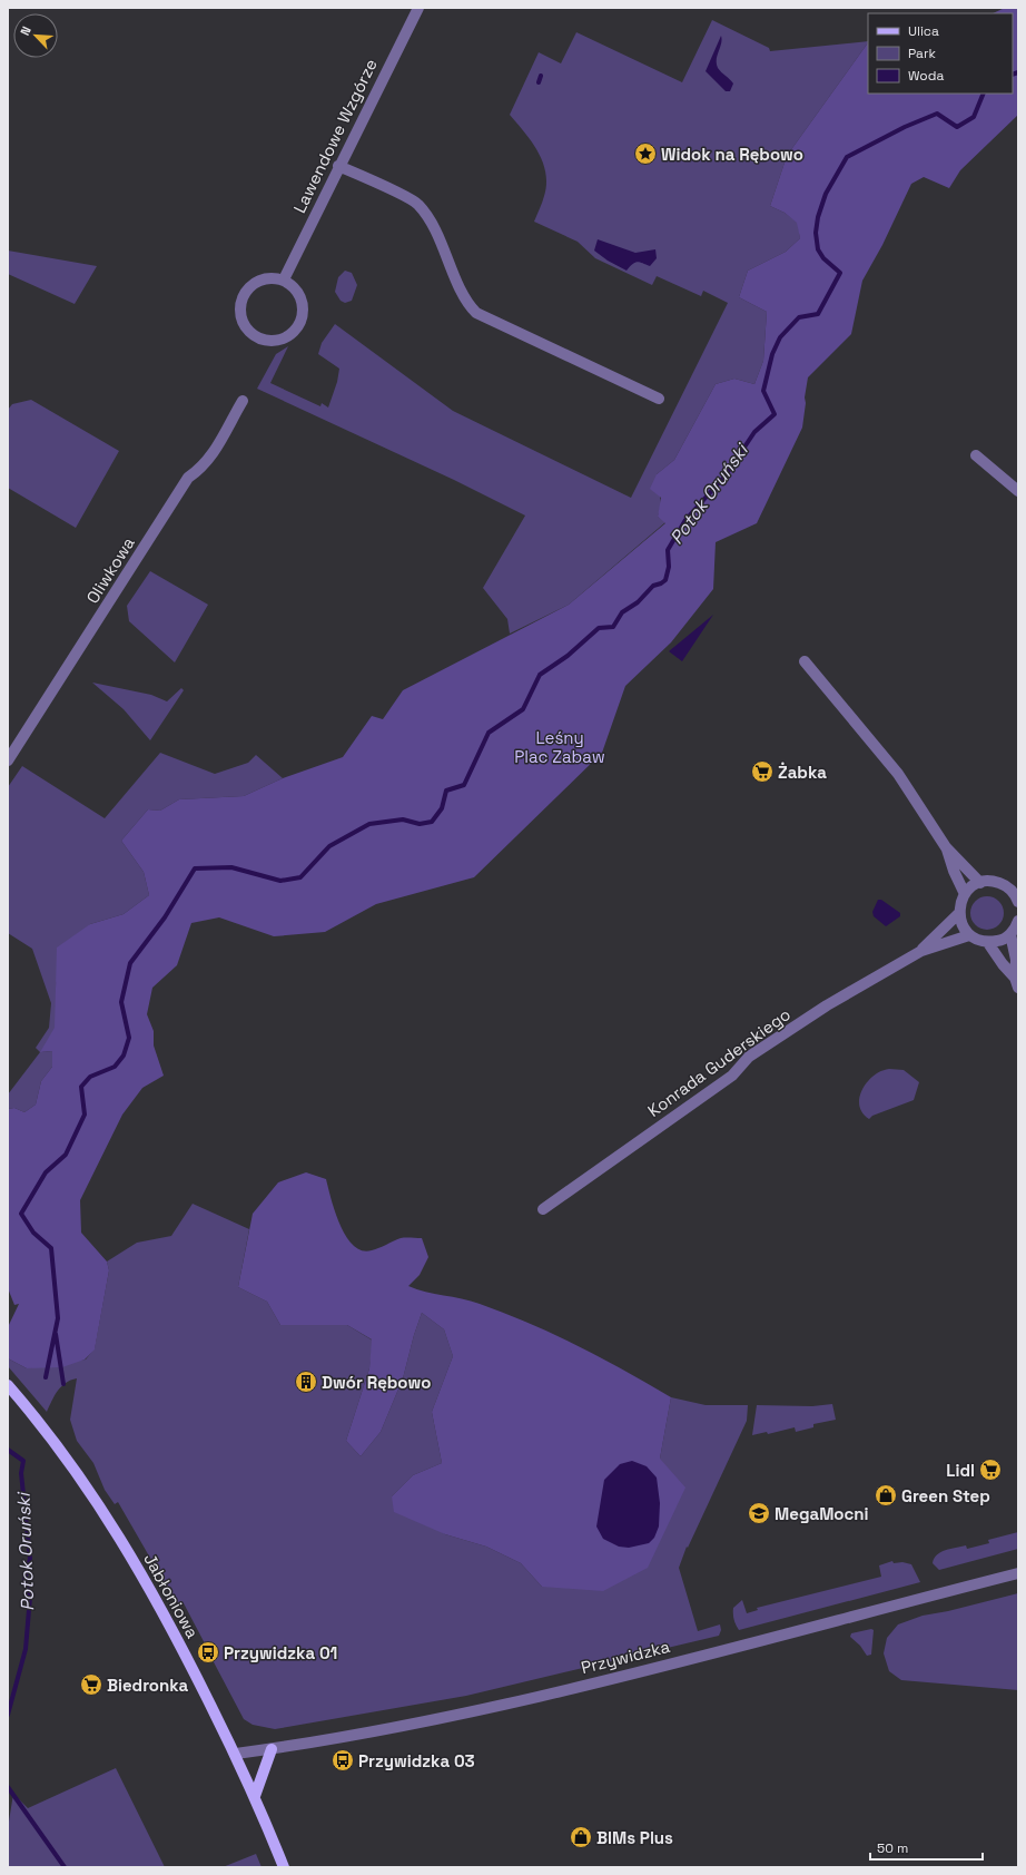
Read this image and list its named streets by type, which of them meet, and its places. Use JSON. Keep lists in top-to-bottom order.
{
  "streets": {
    "main road": ["Jabłoniowa"],
    "street": [
      "Lawendowe Wzgórze",
      "Oliwkowa",
      "Konrada Guderskiego",
      "Przywidzka"
    ]
  },
  "crossings": [
    ["Jabłoniowa", "Przywidzka"]
  ],
  "water": ["Potok Oruński"],
  "parks": ["Leśny Plac Zabaw"],
  "places": {
    "place": ["Widok na Rębowo"],
    "supermarket": ["Żabka", "Lidl", "Biedronka"],
    "building": ["Dwór Rębowo"],
    "shop": ["Green Step", "BIMs Plus"],
    "school or university": ["MegaMocni"],
    "bus stop": ["Przywidzka 01", "Przywidzka 03"]
  },
  "legend": ["Ulica", "Park", "Woda"],
  "scale_bar": "50 m",
  "north": "top left"
}
